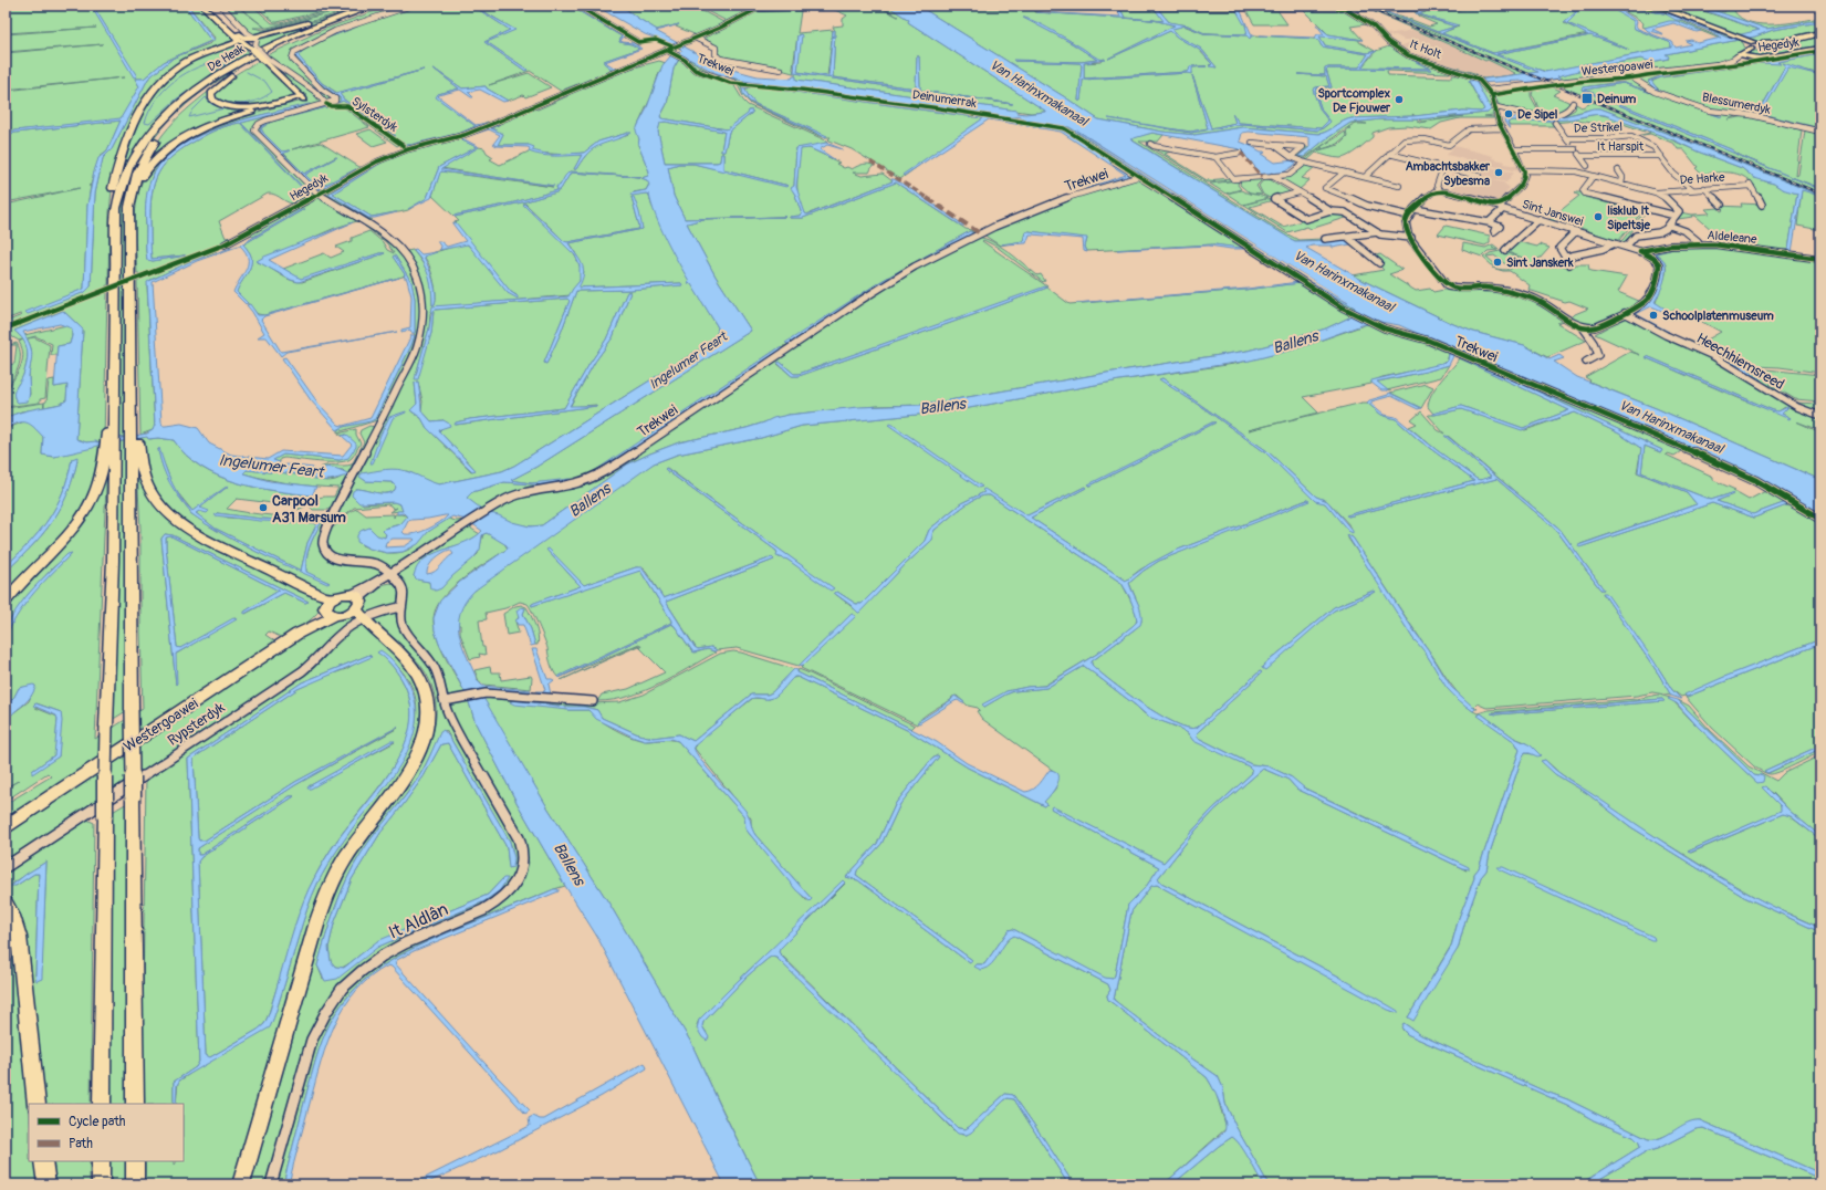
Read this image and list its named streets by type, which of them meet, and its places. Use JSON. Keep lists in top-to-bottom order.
{
  "streets": {
    "highway": ["De Heak", "Westergoawei"],
    "main road": ["Hegedyk"],
    "street": [
      "It Holt",
      "Trekwei",
      "Blessumerdyk",
      "De Strikel",
      "It Harspit",
      "De Harke",
      "Sint Janswei",
      "Aldeleane",
      "Heechhiemsreed",
      "Rypsterdyk",
      "It Aldlân"
    ],
    "cycle path": ["Deinumerrak", "Sylsterdyk"]
  },
  "crossings": [
    ["Hegedyk", "Trekwei"],
    ["Hegedyk", "Westergoawei"],
    ["Hegedyk", "It Aldlân"],
    ["It Holt", "Westergoawei"],
    ["Trekwei", "It Aldlân"],
    ["Westergoawei", "Blessumerdyk"],
    ["Westergoawei", "Rypsterdyk"],
    ["De Strikel", "It Harspit"],
    ["Sint Janswei", "Aldeleane"],
    ["Sint Janswei", "Heechhiemsreed"],
    ["Rypsterdyk", "It Aldlân"]
  ],
  "water": ["Van Harinxmakanaal", "Ballens", "Ingelumer Feart"],
  "places": {
    "transit": ["Deinum"],
    "other": [
      "Sportcomplex De Fjouwer",
      "De Sipel",
      "Ambachtsbakker Sybesma",
      "Iisklub It Sipeltsje",
      "Sint Janskerk",
      "Schoolplatenmuseum",
      "Carpool A31 Marsum"
    ]
  },
  "legend": ["Cycle path", "Path"]
}
